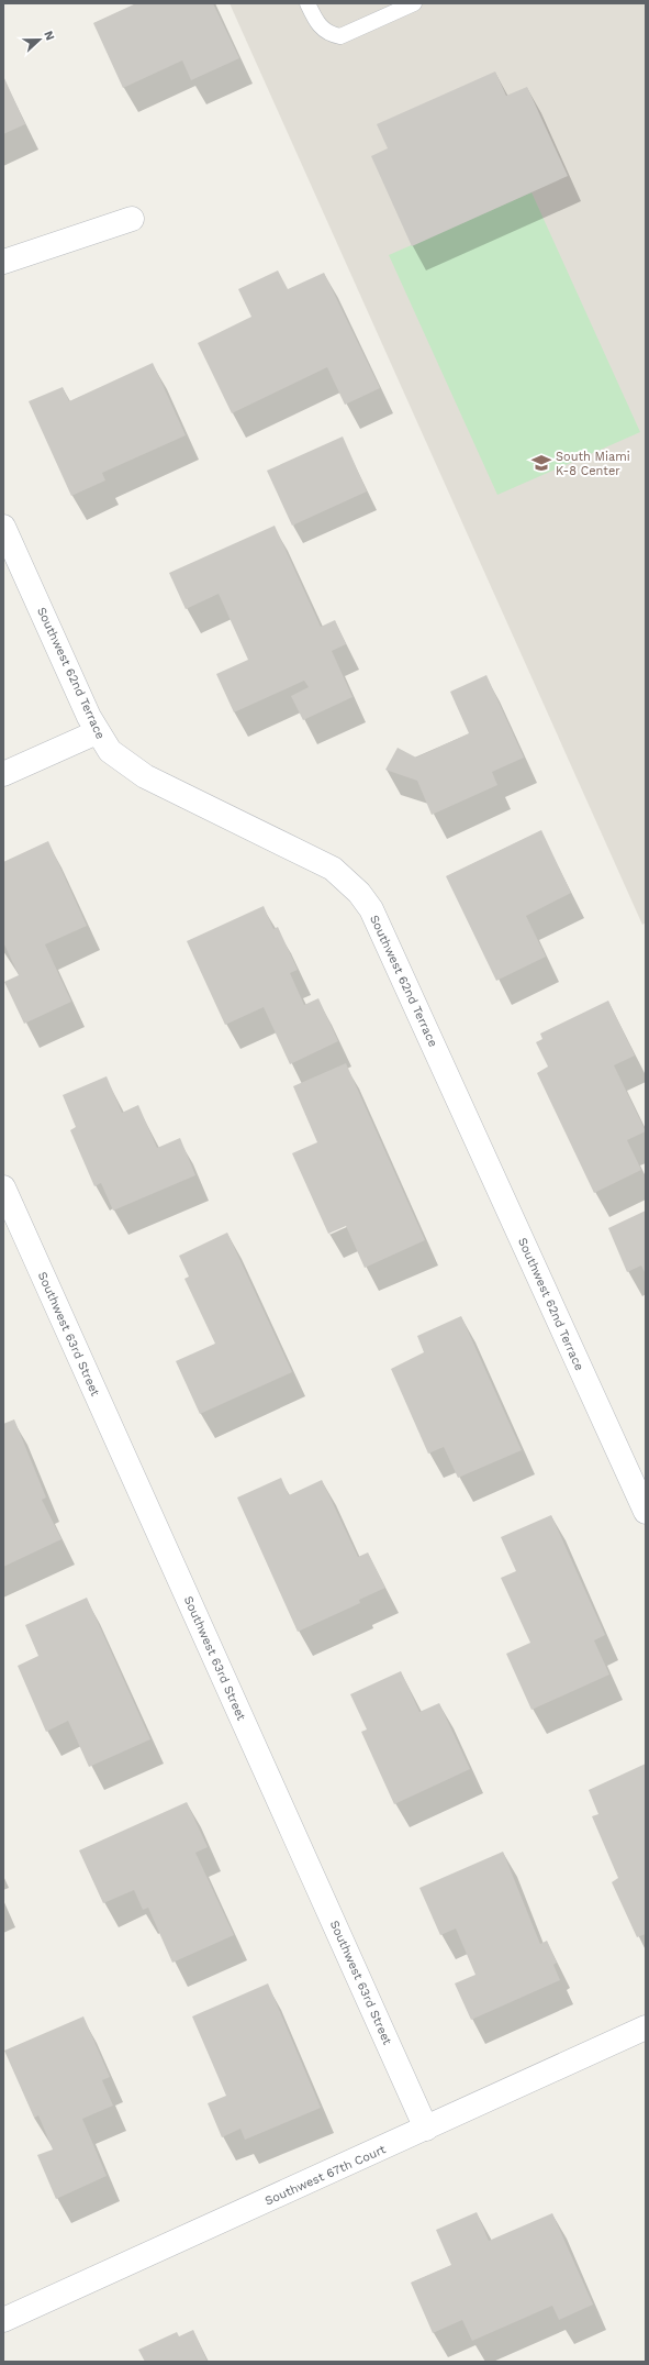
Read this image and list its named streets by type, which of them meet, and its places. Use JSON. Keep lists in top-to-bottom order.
{
  "streets": {
    "street": ["Southwest 62nd Terrace", "Southwest 63rd Street", "Southwest 67th Court"]
  },
  "crossings": [
    ["Southwest 63rd Street", "Southwest 67th Court"]
  ],
  "places": {
    "school or university": ["South Miami K-8 Center"]
  },
  "north": "right"
}
